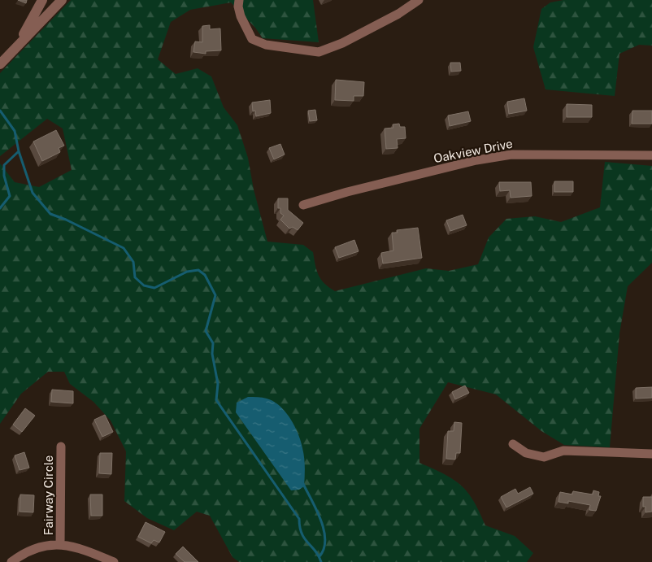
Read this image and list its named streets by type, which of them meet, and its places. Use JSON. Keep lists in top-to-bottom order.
{
  "streets": {
    "street": ["Oakview Drive", "Fairway Circle"]
  }
}
